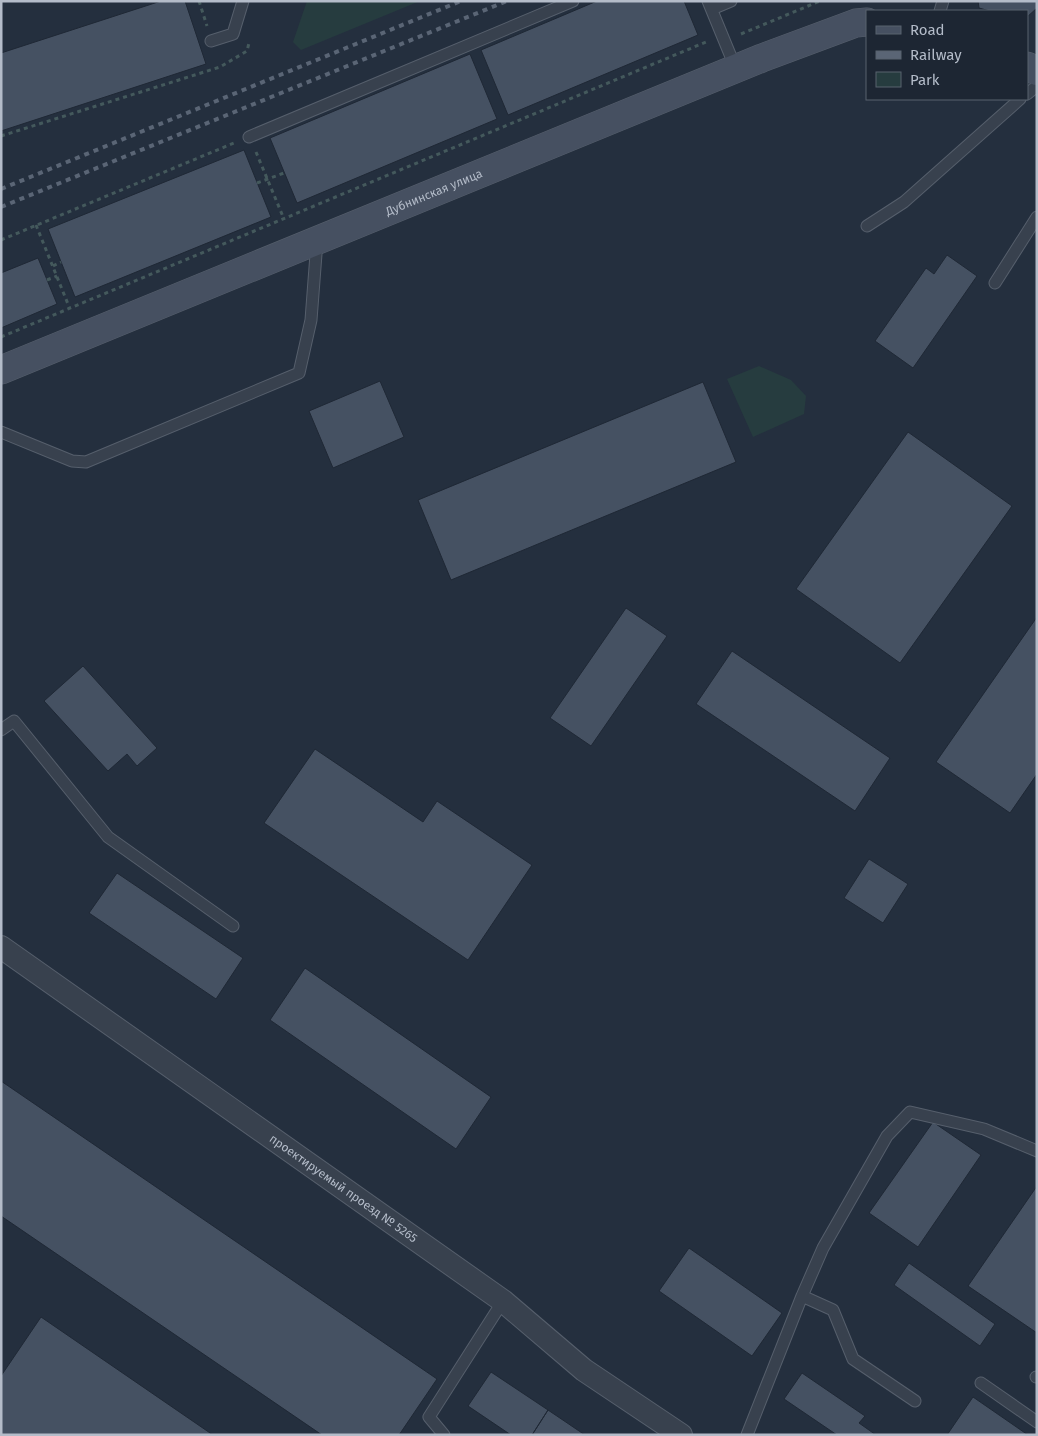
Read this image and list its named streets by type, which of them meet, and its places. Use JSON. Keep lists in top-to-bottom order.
{
  "streets": {
    "street": ["Дубнинская улица", "проектируемый проезд № 5265"]
  },
  "legend": ["Road", "Railway", "Park"]
}
